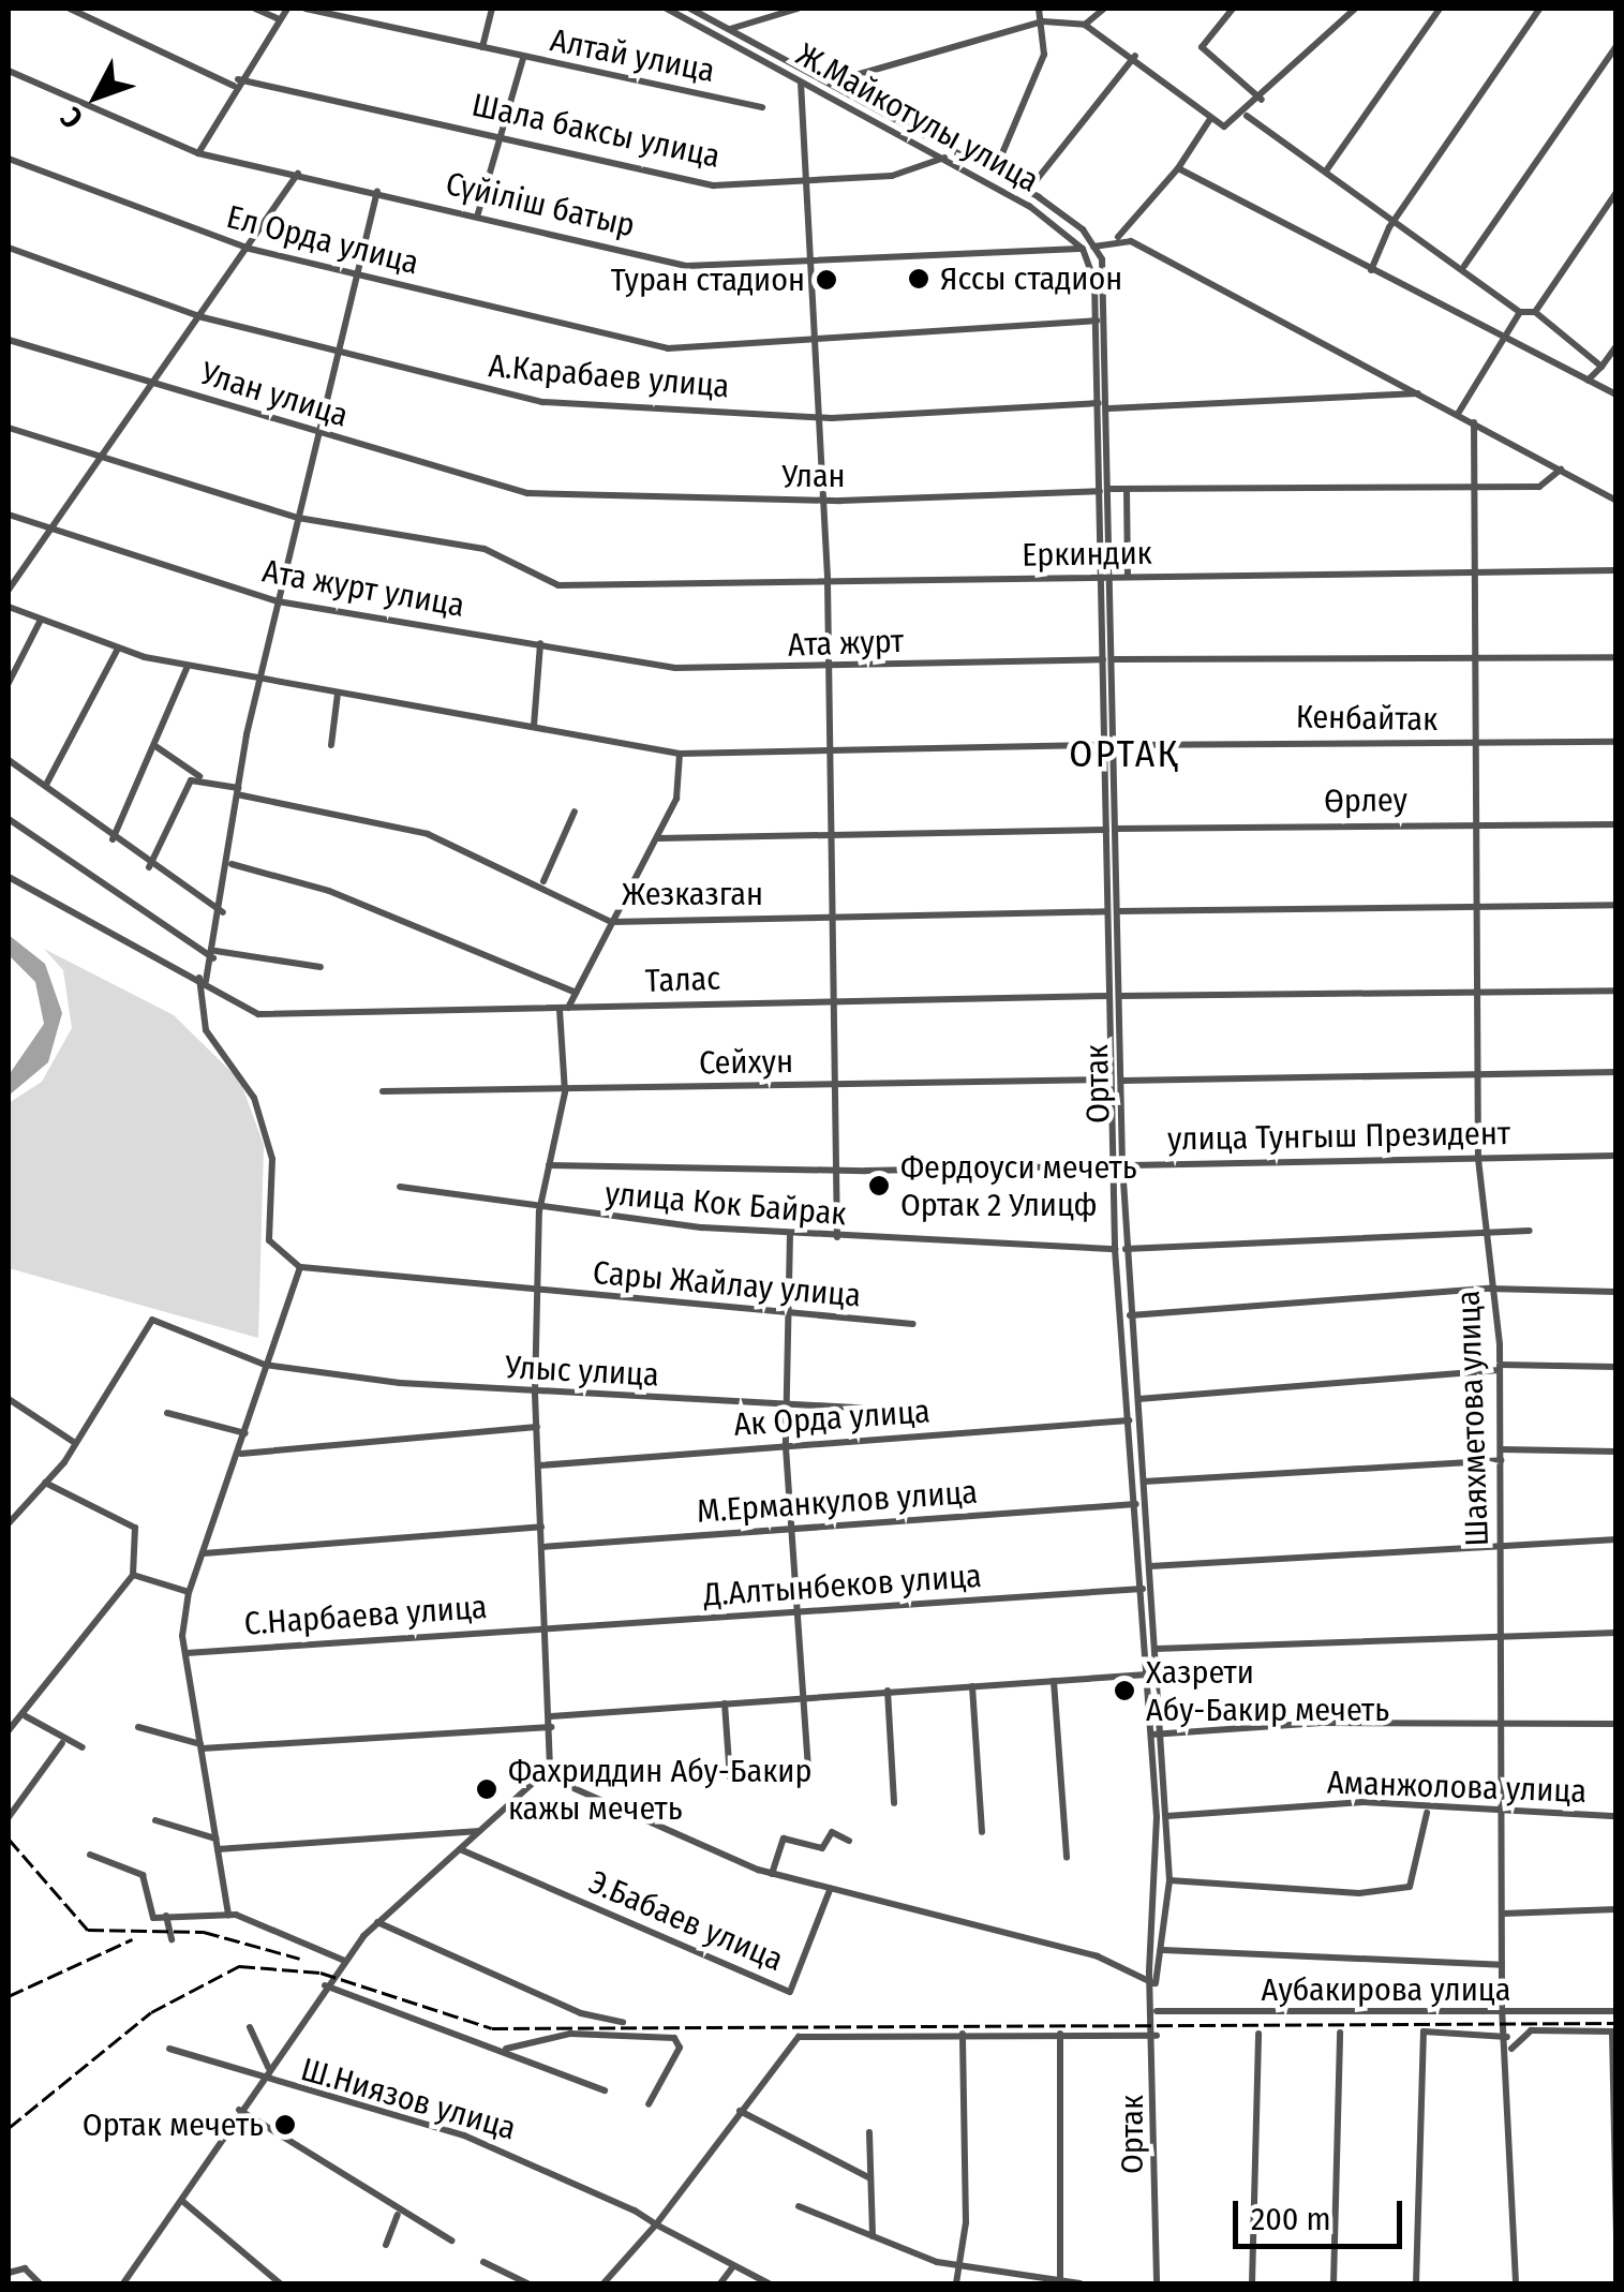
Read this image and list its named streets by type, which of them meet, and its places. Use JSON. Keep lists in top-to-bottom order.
{
  "streets": {
    "street": [
      "Алтай улица",
      "Ж.Майкотулы улица",
      "Шала баксы улица",
      "Сүйіліш батыр",
      "Ел Орда улица",
      "А.Карабаев улица",
      "Улан улица",
      "Улан",
      "Еркиндик",
      "Ата журт улица",
      "Ата журт",
      "Кенбайтак",
      "Өрлеу",
      "Жезказган",
      "Талас",
      "Сейхун",
      "Ортак",
      "улица Тунгыш Президент",
      "улица Кок Байрак",
      "Сары Жайлау улица",
      "Улыс улица",
      "Ак Орда улица",
      "Шаяхметова улица",
      "М.Ерманкулов улица",
      "Д.Алтынбеков улица",
      "С.Нарбаева улица",
      "Аманжолова улица",
      "Э.Бабаев улица",
      "Аубакирова улица",
      "Ш.Ниязов улица"
    ]
  },
  "crossings": [
    ["Ж.Майкотулы улица", "Шала баксы улица"],
    ["Ж.Майкотулы улица", "Сүйіліш батыр"],
    ["Ж.Майкотулы улица", "Ортак"],
    ["Сүйіліш батыр", "Ортак"],
    ["Ел Орда улица", "Ортак"],
    ["А.Карабаев улица", "Ортак"],
    ["Улан улица", "Улан"],
    ["Улан", "Ортак"],
    ["Еркиндик", "Ортак"],
    ["Еркиндик", "Шаяхметова улица"],
    ["Ата журт улица", "Ата журт"],
    ["Ата журт", "Ортак"],
    ["Кенбайтак", "Ортак"],
    ["Кенбайтак", "Шаяхметова улица"],
    ["Өрлеу", "Ортак"],
    ["Өрлеу", "Шаяхметова улица"],
    ["Жезказган", "Ортак"],
    ["Жезказган", "Шаяхметова улица"],
    ["Талас", "Ортак"],
    ["Сейхун", "Ортак"],
    ["Ортак", "улица Тунгыш Президент"],
    ["Ортак", "улица Кок Байрак"],
    ["Ортак", "Ак Орда улица"],
    ["Ортак", "М.Ерманкулов улица"],
    ["Ортак", "Д.Алтынбеков улица"],
    ["Ортак", "Аманжолова улица"],
    ["Ортак", "Аубакирова улица"],
    ["улица Тунгыш Президент", "Шаяхметова улица"],
    ["Шаяхметова улица", "Аманжолова улица"],
    ["Шаяхметова улица", "Аубакирова улица"],
    ["Д.Алтынбеков улица", "С.Нарбаева улица"],
    ["Э.Бабаев улица", "Ш.Ниязов улица"]
  ],
  "districts": ["ОРТАҚ"],
  "places": [
    "Яссы стадион",
    "Туран стадион",
    "Фердоуси мечеть Ортак 2 Улицф",
    "Хазрети Абу-Бакир мечеть",
    "Фахриддин Абу-Бакир кажы мечеть",
    "Ортак мечеть"
  ],
  "scale_bar": "200 m",
  "north": "bottom left"
}
